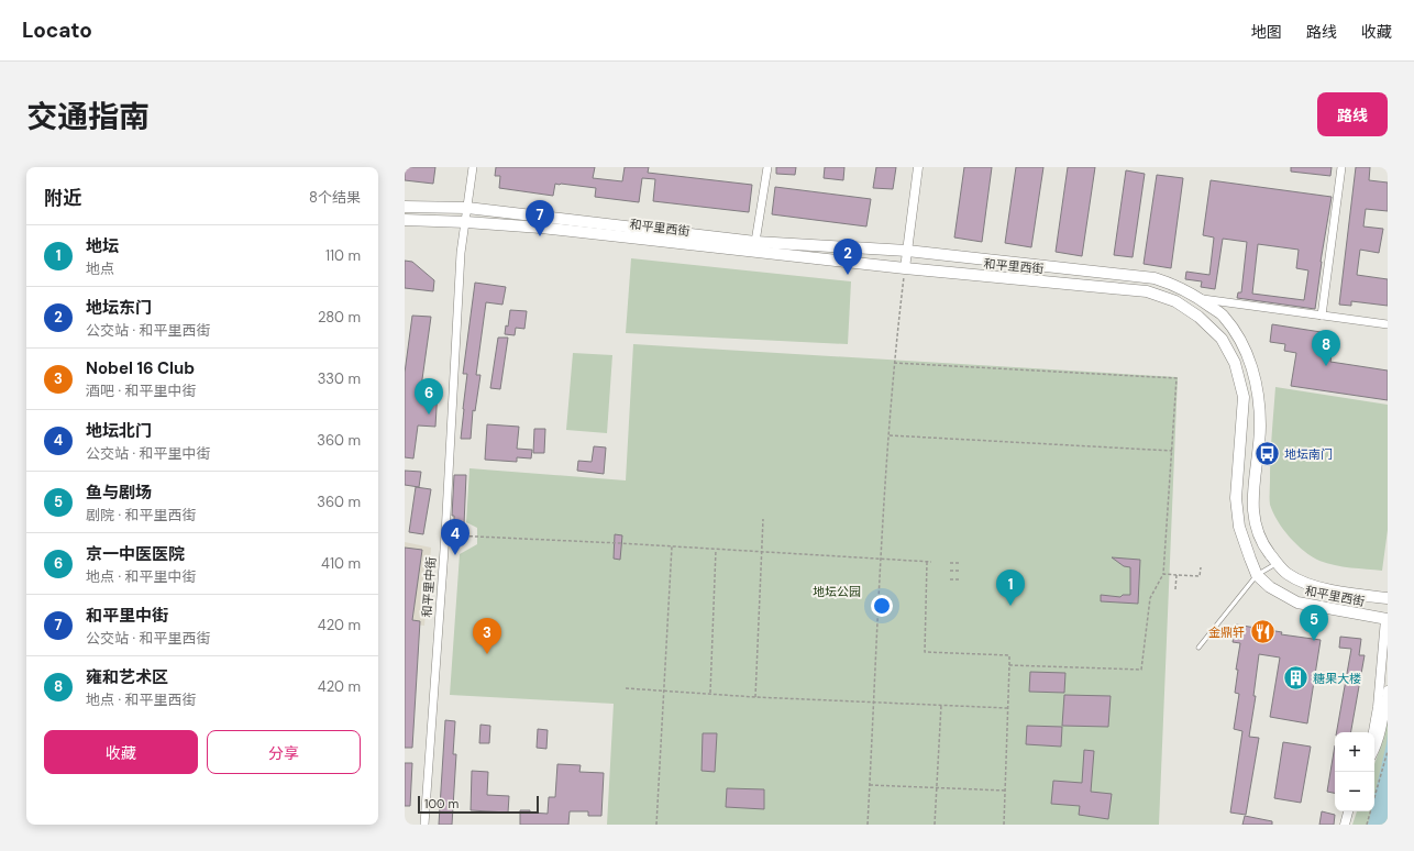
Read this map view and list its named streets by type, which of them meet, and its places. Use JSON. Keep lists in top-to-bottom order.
{
  "streets": {
    "main road": ["和平里西街"],
    "street": ["和平里中街"]
  },
  "crossings": [
    ["和平里西街", "和平里中街"]
  ],
  "parks": ["地坛公园"],
  "places": {
    "bus stop": ["地坛南门"],
    "restaurant": ["金鼎轩"],
    "building": ["糖果大楼"]
  },
  "scale_bar": "100 m",
  "page": {
    "header": "Locato",
    "nav": ["地图", "路线", "收藏"],
    "title": "交通指南",
    "buttons": [
      "路线",
      ["收藏", "分享"]
    ],
    "heading": ["附近", "8个结果"],
    "pins": [
      "7",
      "2",
      "8",
      "6",
      "4",
      "1",
      "5",
      "3"
    ],
    "list": [
      {
        "mark": "1",
        "name": "地坛",
        "note": "地点",
        "value": "110 m"
      },
      {
        "mark": "2",
        "name": "地坛东门",
        "note": "公交站 · 和平里西街",
        "value": "280 m"
      },
      {
        "mark": "3",
        "name": "Nobel 16 Club",
        "note": "酒吧 · 和平里中街",
        "value": "330 m"
      },
      {
        "mark": "4",
        "name": "地坛北门",
        "note": "公交站 · 和平里中街",
        "value": "360 m"
      },
      {
        "mark": "5",
        "name": "鱼与剧场",
        "note": "剧院 · 和平里西街",
        "value": "360 m"
      },
      {
        "mark": "6",
        "name": "京一中医医院",
        "note": "地点 · 和平里中街",
        "value": "410 m"
      },
      {
        "mark": "7",
        "name": "和平里中街",
        "note": "公交站 · 和平里西街",
        "value": "420 m"
      },
      {
        "mark": "8",
        "name": "雍和艺术区",
        "note": "地点 · 和平里西街",
        "value": "420 m"
      }
    ],
    "map_buttons": ["+", "−"],
    "scale": "100 m"
  }
}
